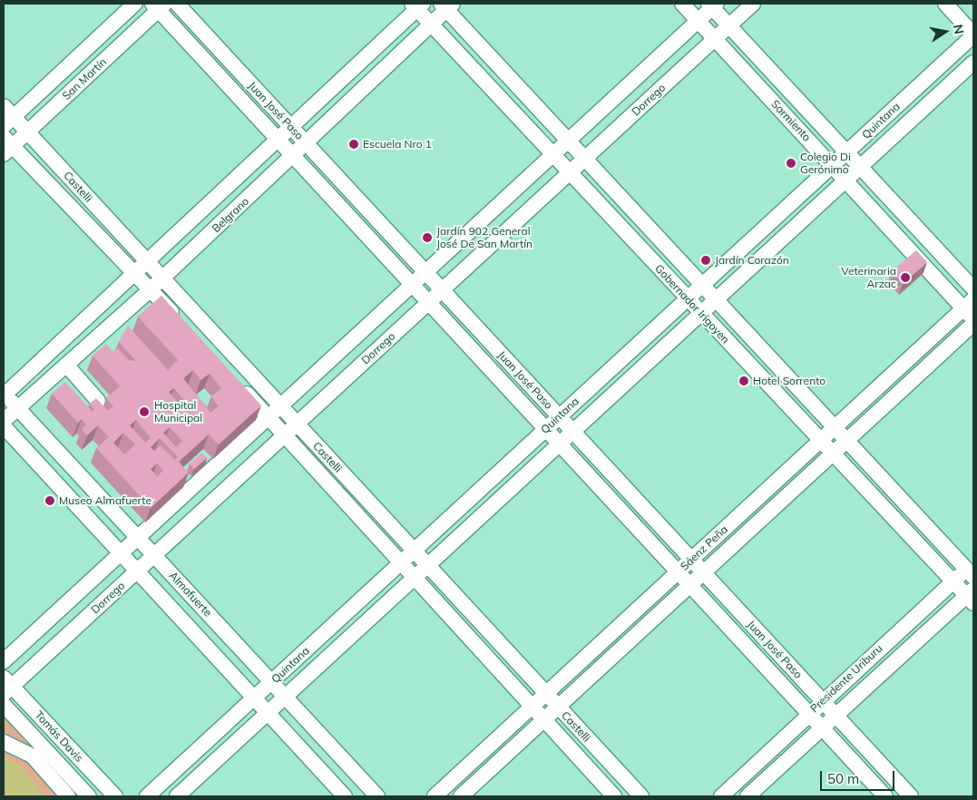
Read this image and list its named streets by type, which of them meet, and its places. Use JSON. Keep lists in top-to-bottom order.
{
  "streets": {
    "street": [
      "San Martín",
      "Dorrego",
      "Juan José Paso",
      "Sarmiento",
      "Quintana",
      "Castelli",
      "Belgrano",
      "Gobernador Irigoyen",
      "Sáenz Peña",
      "Almafuerte",
      "Presidente Uriburu",
      "Tomás Davis"
    ]
  },
  "crossings": [
    ["San Martín", "Juan José Paso"],
    ["San Martín", "Castelli"],
    ["Dorrego", "Juan José Paso"],
    ["Dorrego", "Sarmiento"],
    ["Dorrego", "Castelli"],
    ["Dorrego", "Gobernador Irigoyen"],
    ["Dorrego", "Almafuerte"],
    ["Dorrego", "Tomás Davis"],
    ["Juan José Paso", "Quintana"],
    ["Juan José Paso", "Belgrano"],
    ["Juan José Paso", "Sáenz Peña"],
    ["Juan José Paso", "Presidente Uriburu"],
    ["Sarmiento", "Quintana"],
    ["Sarmiento", "Sáenz Peña"],
    ["Quintana", "Castelli"],
    ["Quintana", "Gobernador Irigoyen"],
    ["Quintana", "Almafuerte"],
    ["Castelli", "Belgrano"],
    ["Castelli", "Sáenz Peña"],
    ["Belgrano", "Gobernador Irigoyen"],
    ["Belgrano", "Almafuerte"],
    ["Gobernador Irigoyen", "Sáenz Peña"],
    ["Gobernador Irigoyen", "Presidente Uriburu"]
  ],
  "places": [
    "Escuela Nro 1",
    "Colegio Di Gerónimo",
    "Jardín 902 General José De San Martín",
    "Jardín Corazón",
    "Veterinaria Arzac",
    "Hotel Sorrento",
    "Hospital Municipal",
    "Museo Almafuerte"
  ],
  "scale_bar": "50 m",
  "north": "right"
}
